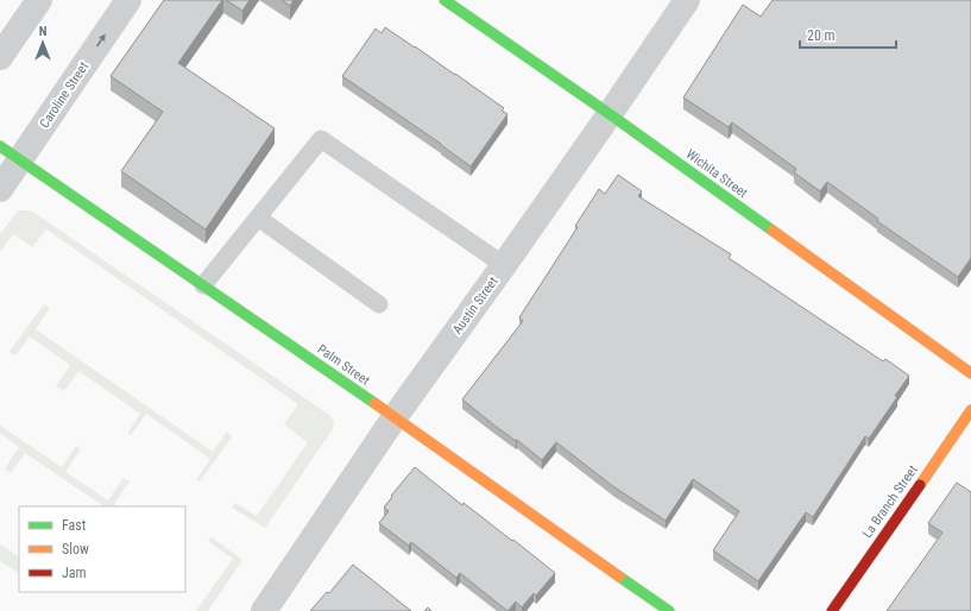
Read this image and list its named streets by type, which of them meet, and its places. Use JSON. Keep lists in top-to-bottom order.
{
  "streets": {
    "street": [
      "Caroline Street",
      "Wichita Street",
      "Austin Street",
      "Palm Street",
      "La Branch Street"
    ]
  },
  "crossings": [
    ["Caroline Street", "Palm Street"],
    ["Wichita Street", "Austin Street"],
    ["Austin Street", "Palm Street"]
  ],
  "legend": ["Fast", "Slow", "Jam"],
  "scale_bar": "20 m",
  "north": "top"
}
